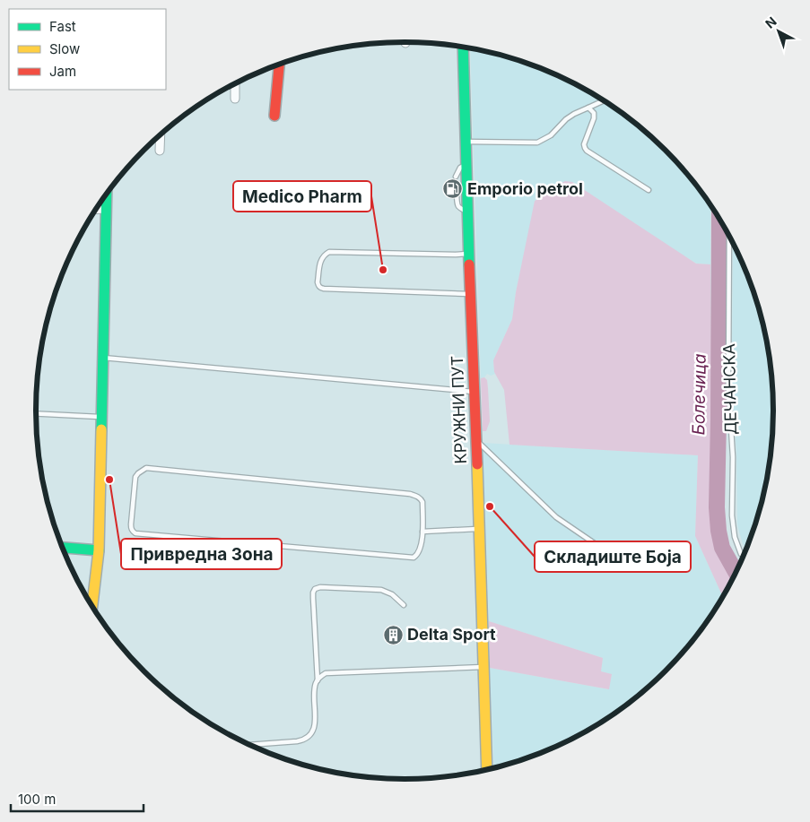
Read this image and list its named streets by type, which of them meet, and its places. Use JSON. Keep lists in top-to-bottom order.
{
  "streets": {
    "main road": ["КРУЖНИ ПУТ"],
    "lane": ["ДЕЧАНСКА"]
  },
  "water": ["Болечица"],
  "places": {
    "fuel station": ["Emporio petrol"],
    "other": ["Medico Pharm", "Привредна Зона", "Складиште Боја"],
    "building": ["Delta Sport"]
  },
  "legend": ["Fast", "Slow", "Jam"],
  "scale_bar": "100 m",
  "north": "top left"
}
